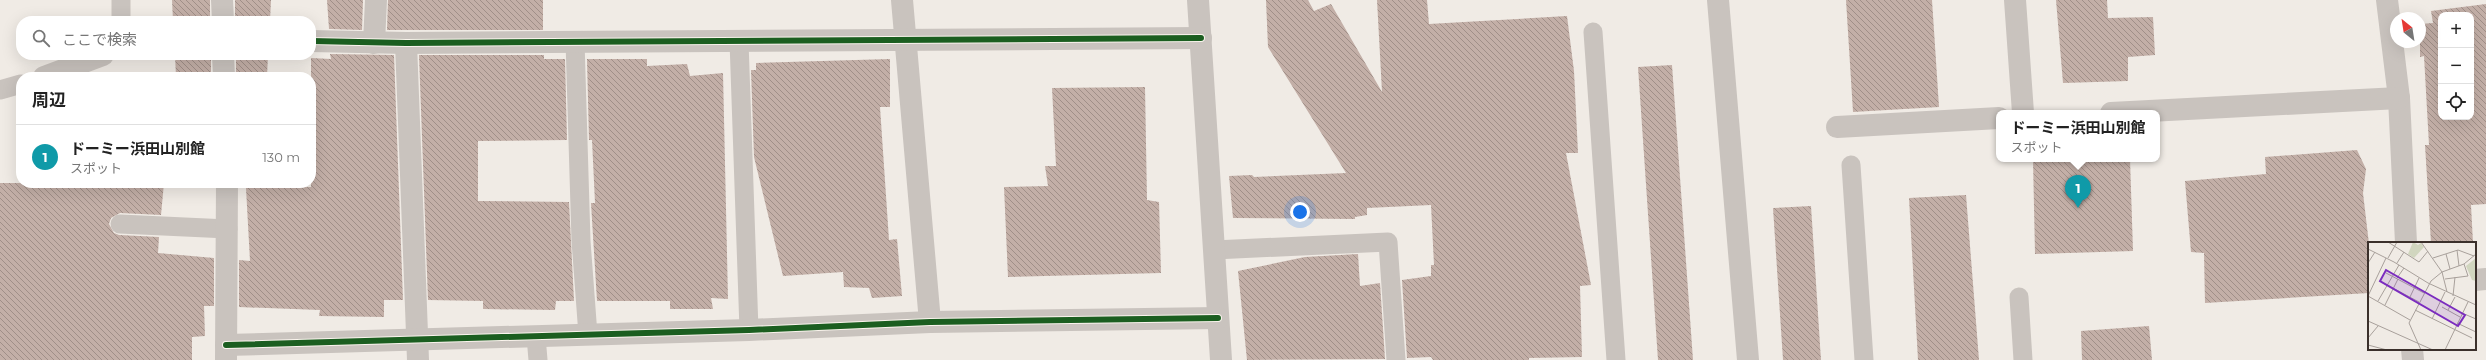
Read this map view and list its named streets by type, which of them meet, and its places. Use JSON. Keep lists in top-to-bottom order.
{
  "north": "top left",
  "page": {
    "map_buttons": ["+", "−"],
    "search": "ここで検索",
    "heading": "周辺",
    "popup": ["ドーミー浜田山別館", "スポット"],
    "list": [
      {
        "mark": "1",
        "name": "ドーミー浜田山別館",
        "note": "スポット",
        "value": "130 m"
      }
    ],
    "pins": "1"
  }
}
